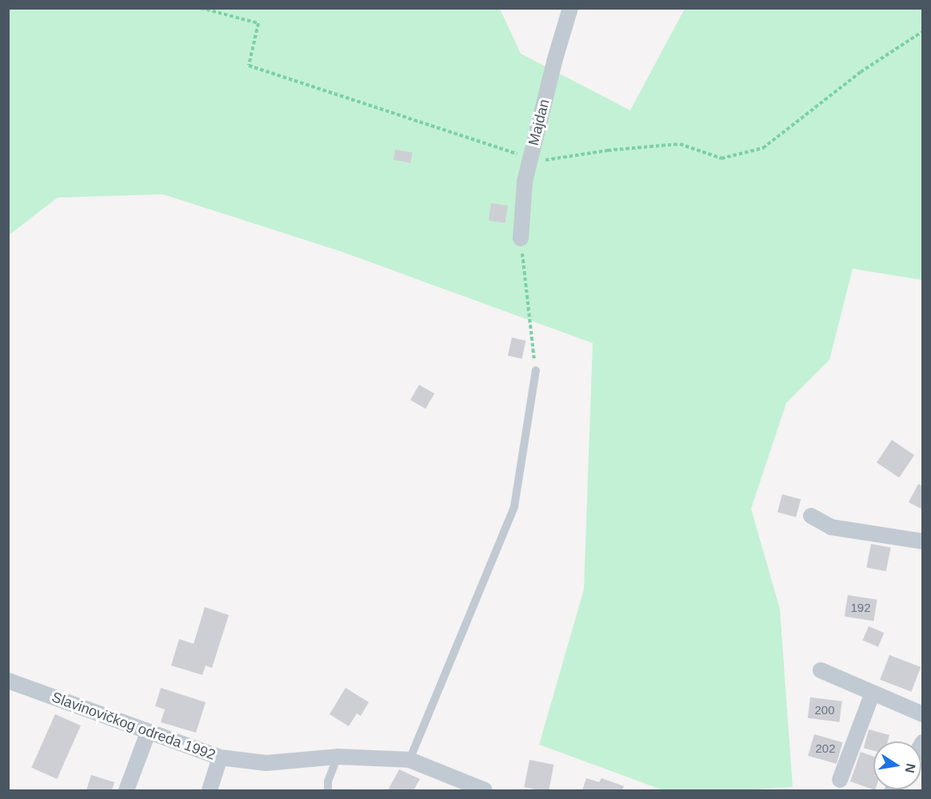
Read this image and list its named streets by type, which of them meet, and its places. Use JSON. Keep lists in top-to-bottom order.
{
  "streets": {
    "street": ["Majdan", "Slavinovičkog odreda 1992"]
  },
  "house_numbers": ["192", "200", "202"],
  "north": "right"
}
